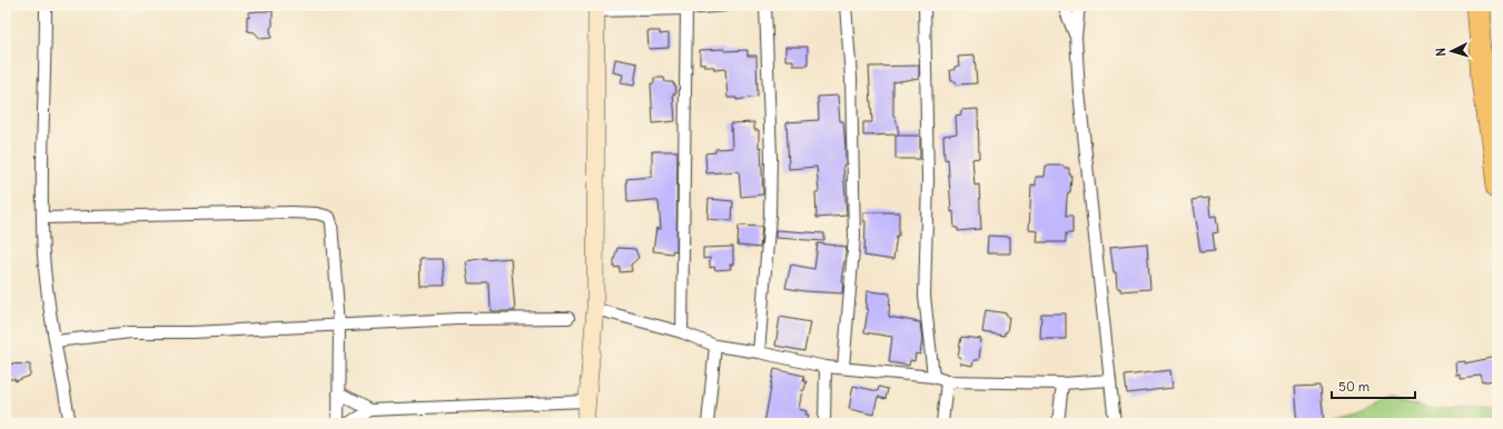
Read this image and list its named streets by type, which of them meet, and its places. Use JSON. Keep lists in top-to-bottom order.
{
  "scale_bar": "50 m",
  "north": "left"
}
